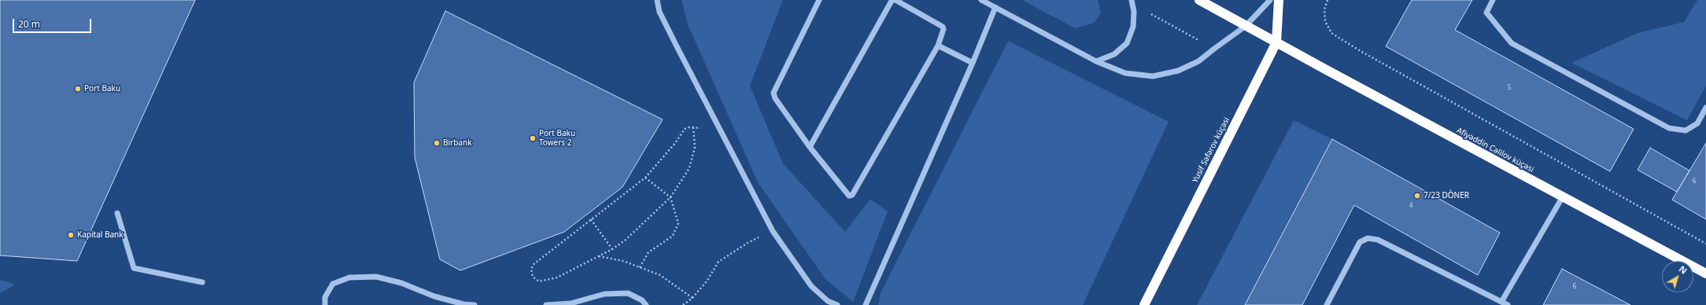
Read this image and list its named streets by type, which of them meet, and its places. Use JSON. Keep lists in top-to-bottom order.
{
  "streets": {
    "highway": ["Yusif Səfərov küçəsi", "Afiyəddin Cəlilov küçəsi"]
  },
  "crossings": [
    ["Yusif Səfərov küçəsi", "Afiyəddin Cəlilov küçəsi"]
  ],
  "places": [
    "Port Baku",
    "Port Baku Towers 2",
    "Birbank",
    "7/23 DÒNER",
    "Kapital Bank"
  ],
  "house_numbers": [
    "5",
    "6",
    "4",
    "6"
  ],
  "scale_bar": "20 m",
  "north": "top right"
}
